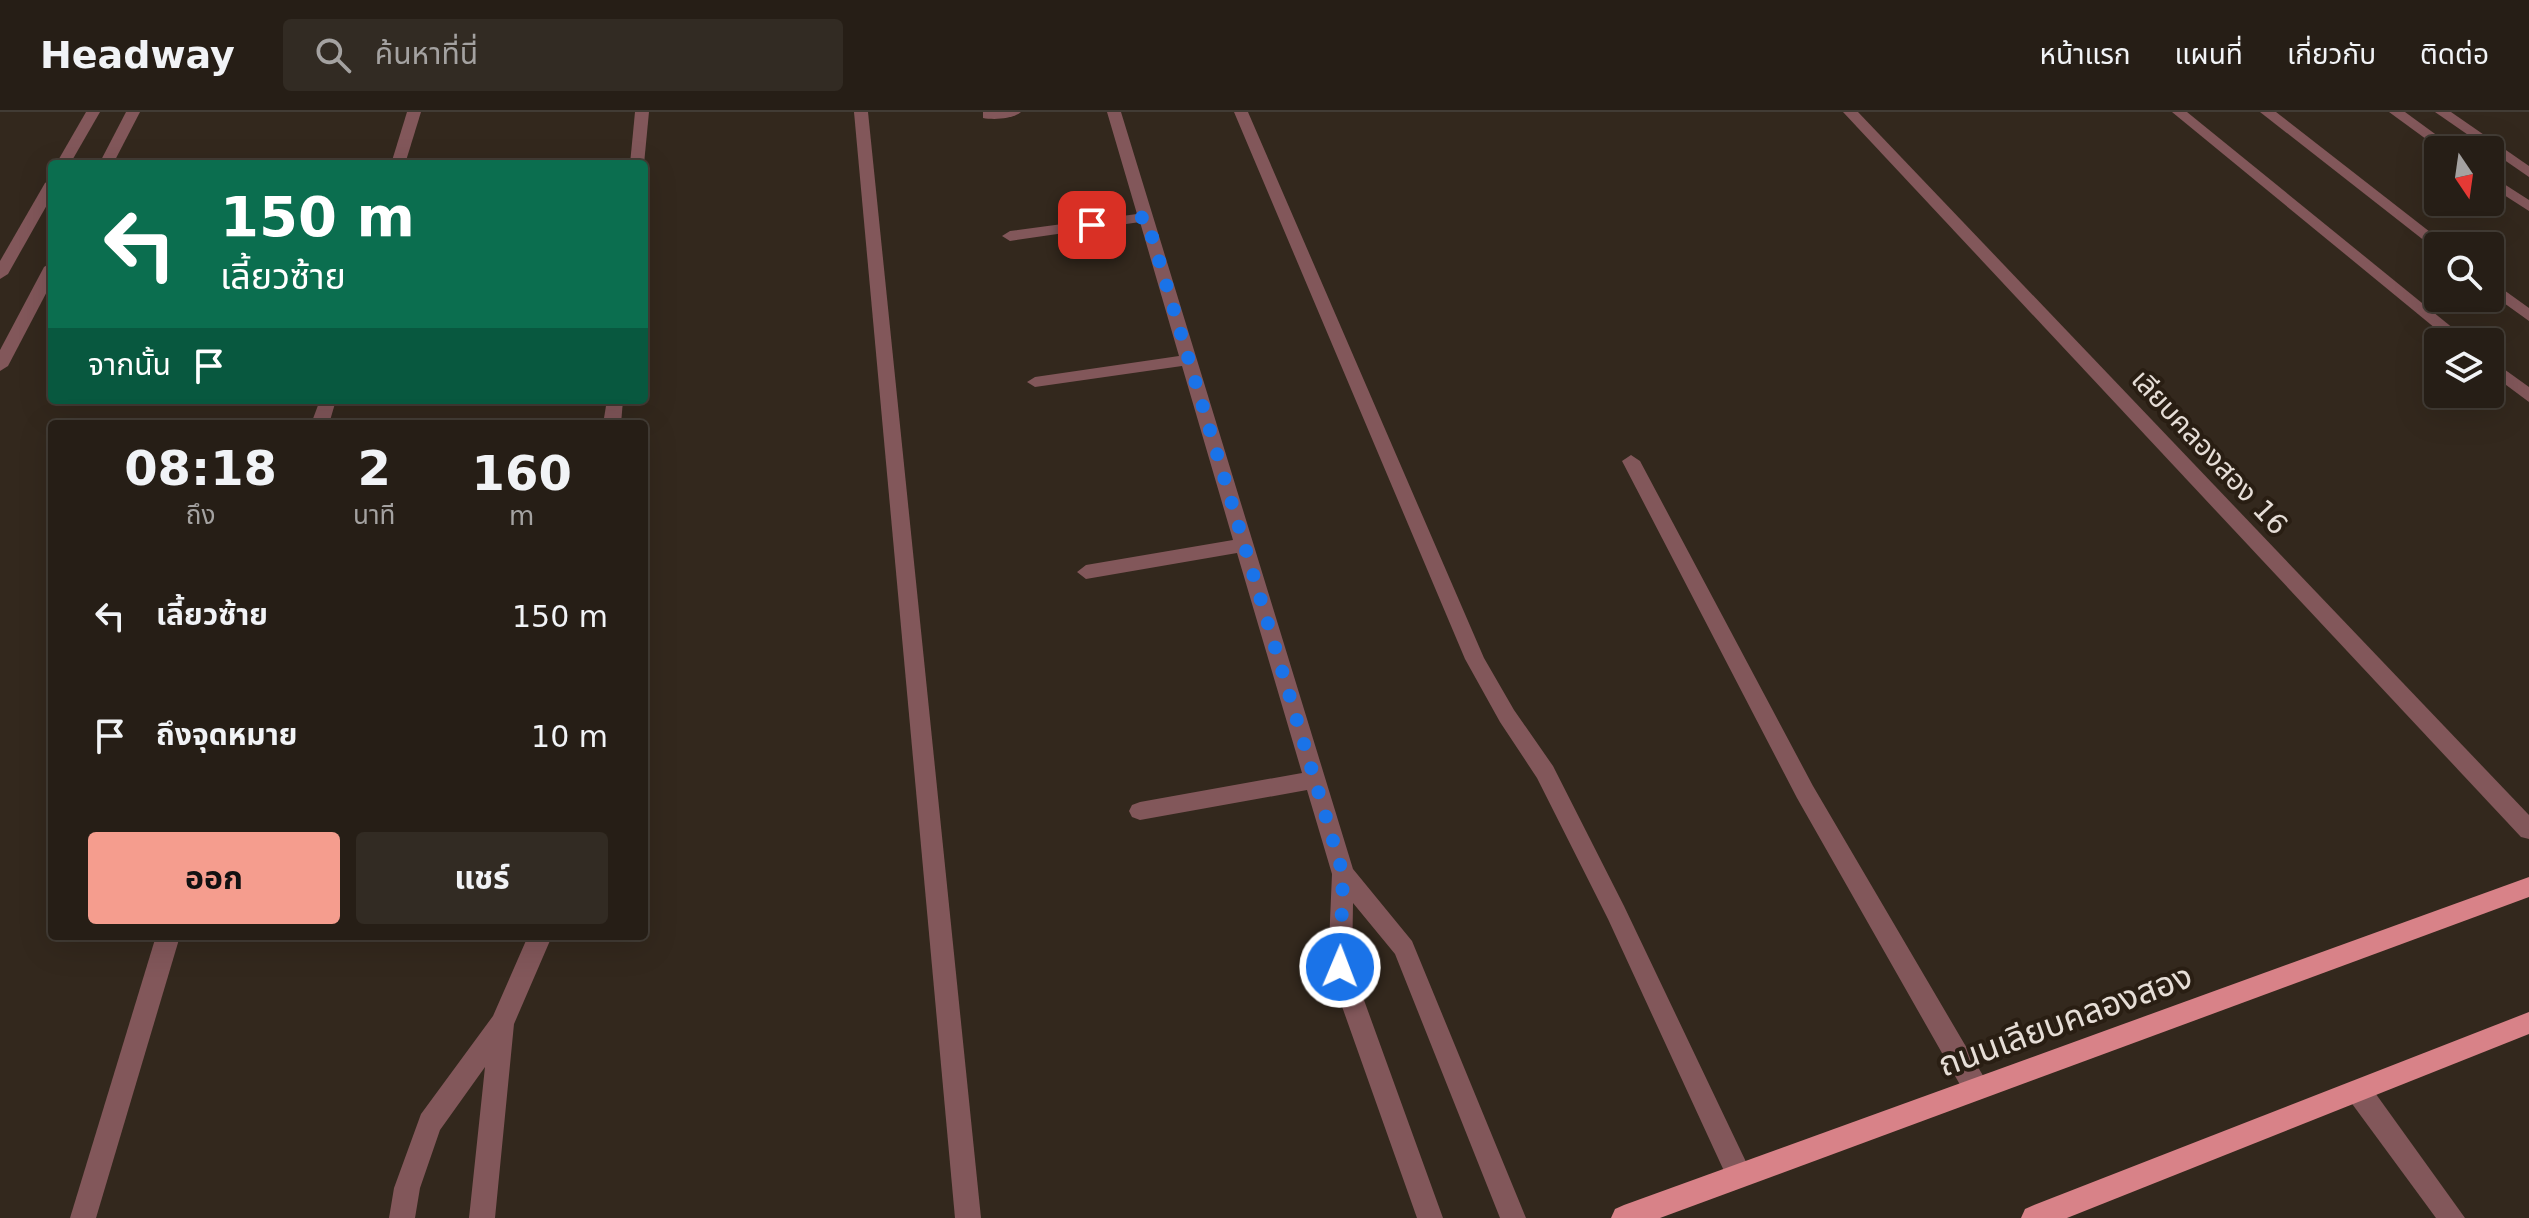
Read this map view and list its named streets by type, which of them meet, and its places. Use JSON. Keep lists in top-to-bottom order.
{
  "streets": {
    "main road": ["ถนนเลียบคลองสอง"],
    "street": ["เลียบคลองสอง 16"]
  },
  "north": "bottom",
  "page": {
    "header": "Headway",
    "search": "ค้นหาที่นี่",
    "nav": [
      "หน้าแรก",
      "แผนที่",
      "เกี่ยวกับ",
      "ติดต่อ"
    ],
    "turn": ["150 m", "เลี้ยวซ้าย"],
    "then": "จากนั้น",
    "eta": [
      "08:18",
      "ถึง",
      "2",
      "นาที",
      "160",
      "m"
    ],
    "list": [
      {
        "name": "เลี้ยวซ้าย",
        "value": "150 m"
      },
      {
        "name": "ถึงจุดหมาย",
        "value": "10 m"
      }
    ],
    "buttons": ["ออก", "แชร์"]
  }
}
